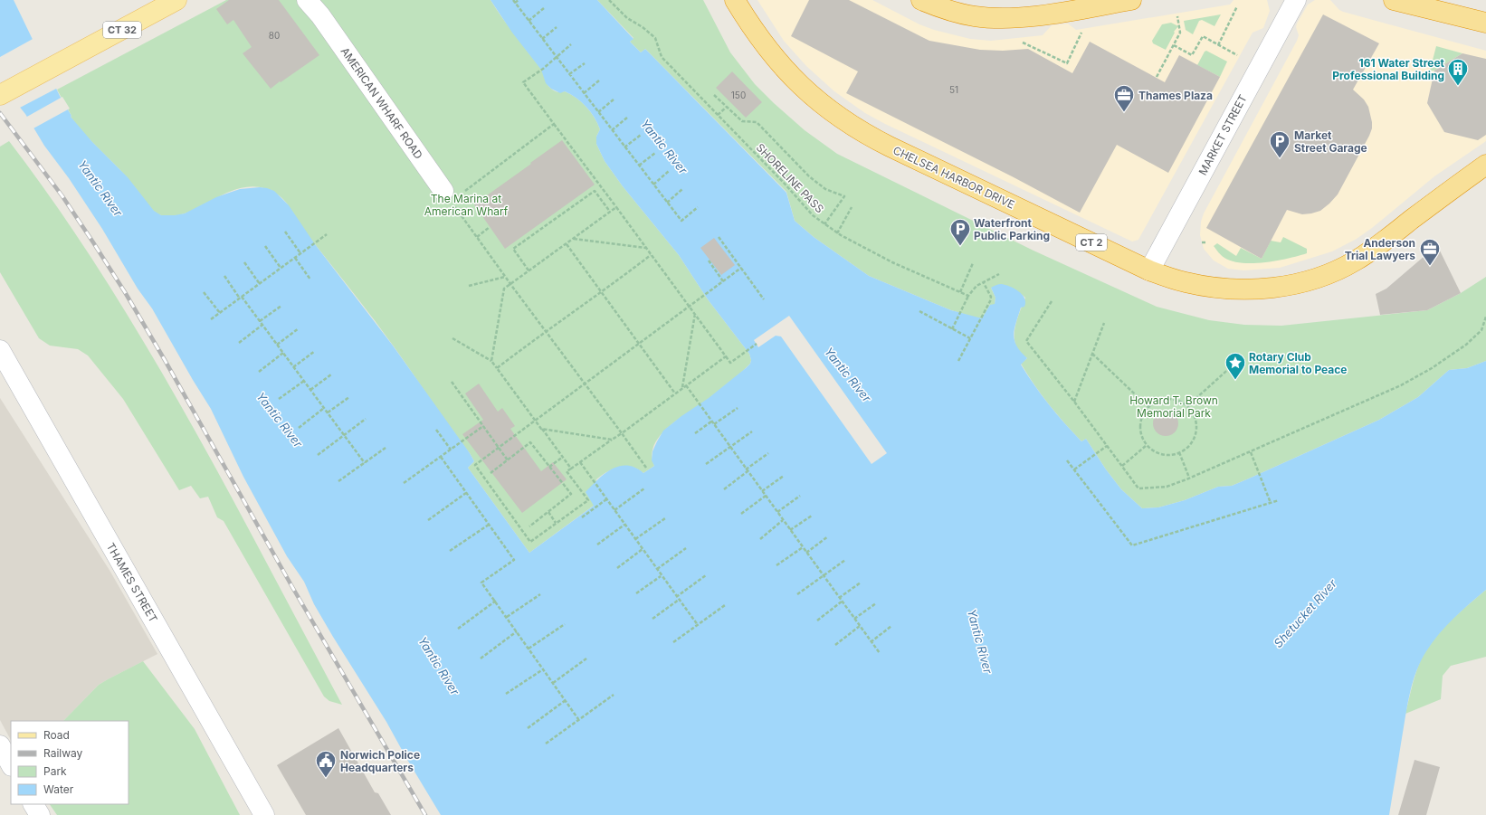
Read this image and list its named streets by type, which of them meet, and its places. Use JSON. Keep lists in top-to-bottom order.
{
  "streets": {
    "highway": ["CHELSEA HARBOR DRIVE", "CT 2"],
    "main road": [
      "CT 32",
      "AMERICAN WHARF ROAD",
      "MARKET STREET",
      "THAMES STREET"
    ],
    "path": ["SHORELINE PASS"]
  },
  "crossings": [
    ["MARKET STREET", "CHELSEA HARBOR DRIVE"]
  ],
  "water": ["Yantic River", "Shetucket River"],
  "parks": ["The Marina at American Wharf", "Howard T. Brown Memorial Park"],
  "places": {
    "building": ["161 Water Street Professional Building"],
    "office": ["Thames Plaza", "Anderson Trial Lawyers"],
    "parking": ["Market Street Garage", "Waterfront Public Parking"],
    "place": ["Rotary Club Memorial to Peace"],
    "public building": ["Norwich Police Headquarters"]
  },
  "house_numbers": ["80", "51", "150"],
  "legend": [
    "Road",
    "Railway",
    "Park",
    "Water"
  ]
}
